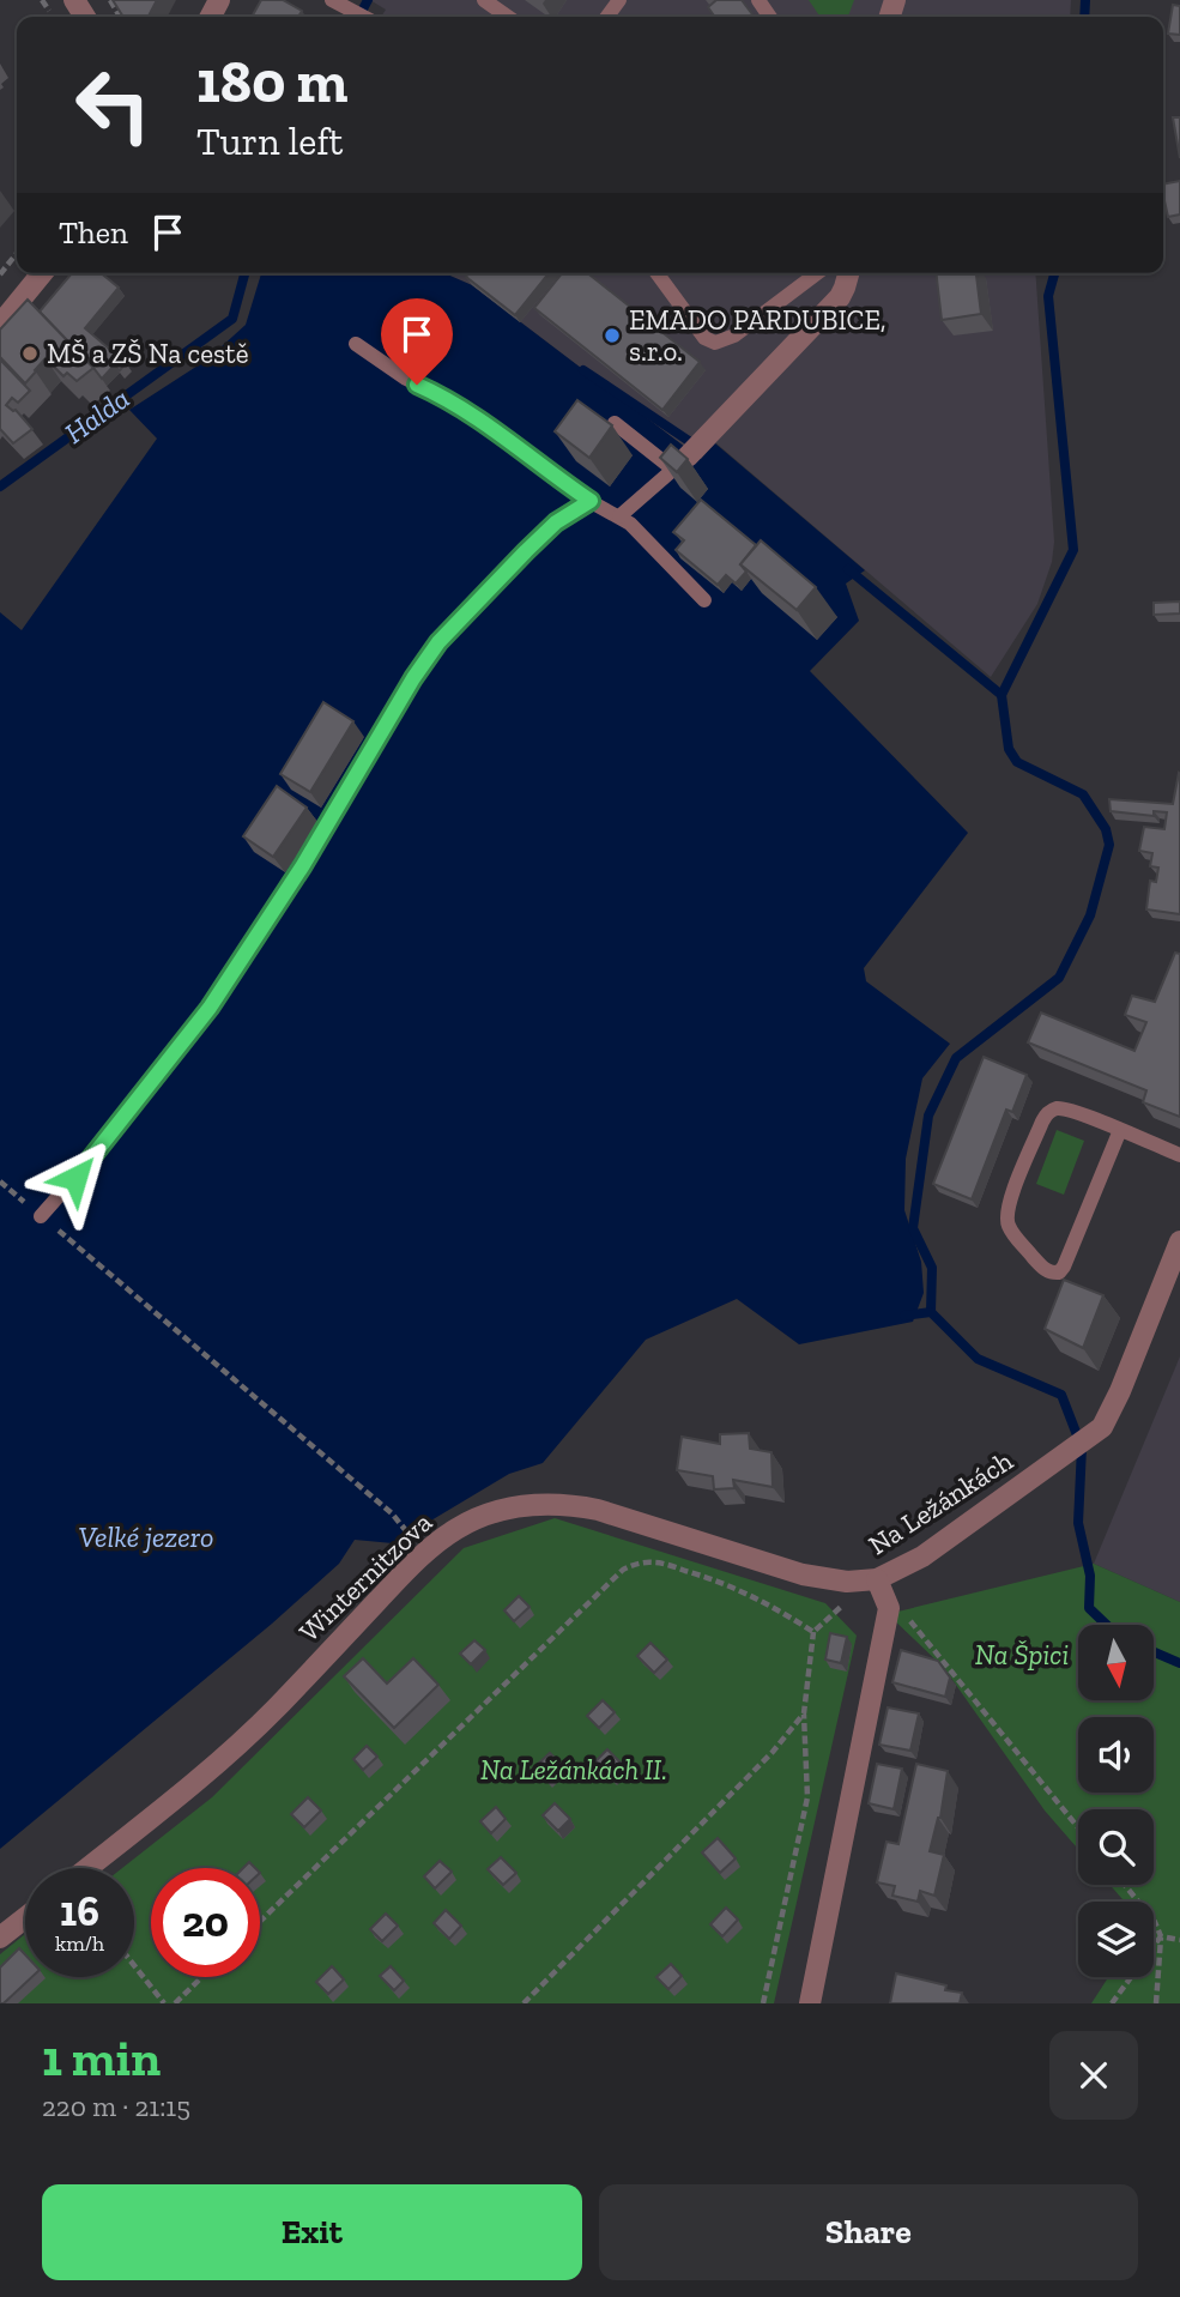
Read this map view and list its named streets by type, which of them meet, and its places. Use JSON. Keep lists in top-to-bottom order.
{
  "streets": {
    "street": ["Na Ležánkách", "Winternitzova"]
  },
  "crossings": [
    ["Na Ležánkách", "Winternitzova"]
  ],
  "water": ["Halda", "Velké jezero"],
  "parks": ["Na Špici", "Na Ležánkách II."],
  "places": ["EMADO PARDUBICE, s.r.o.", "MŠ a ZŠ Na cestě"],
  "north": "bottom",
  "page": {
    "turn": ["180 m", "Turn left"],
    "then": "Then",
    "speed": "16 km/h",
    "limit": "20",
    "heading": ["1 min", "220 m · 21:15"],
    "buttons": ["Exit", "Share"]
  }
}
